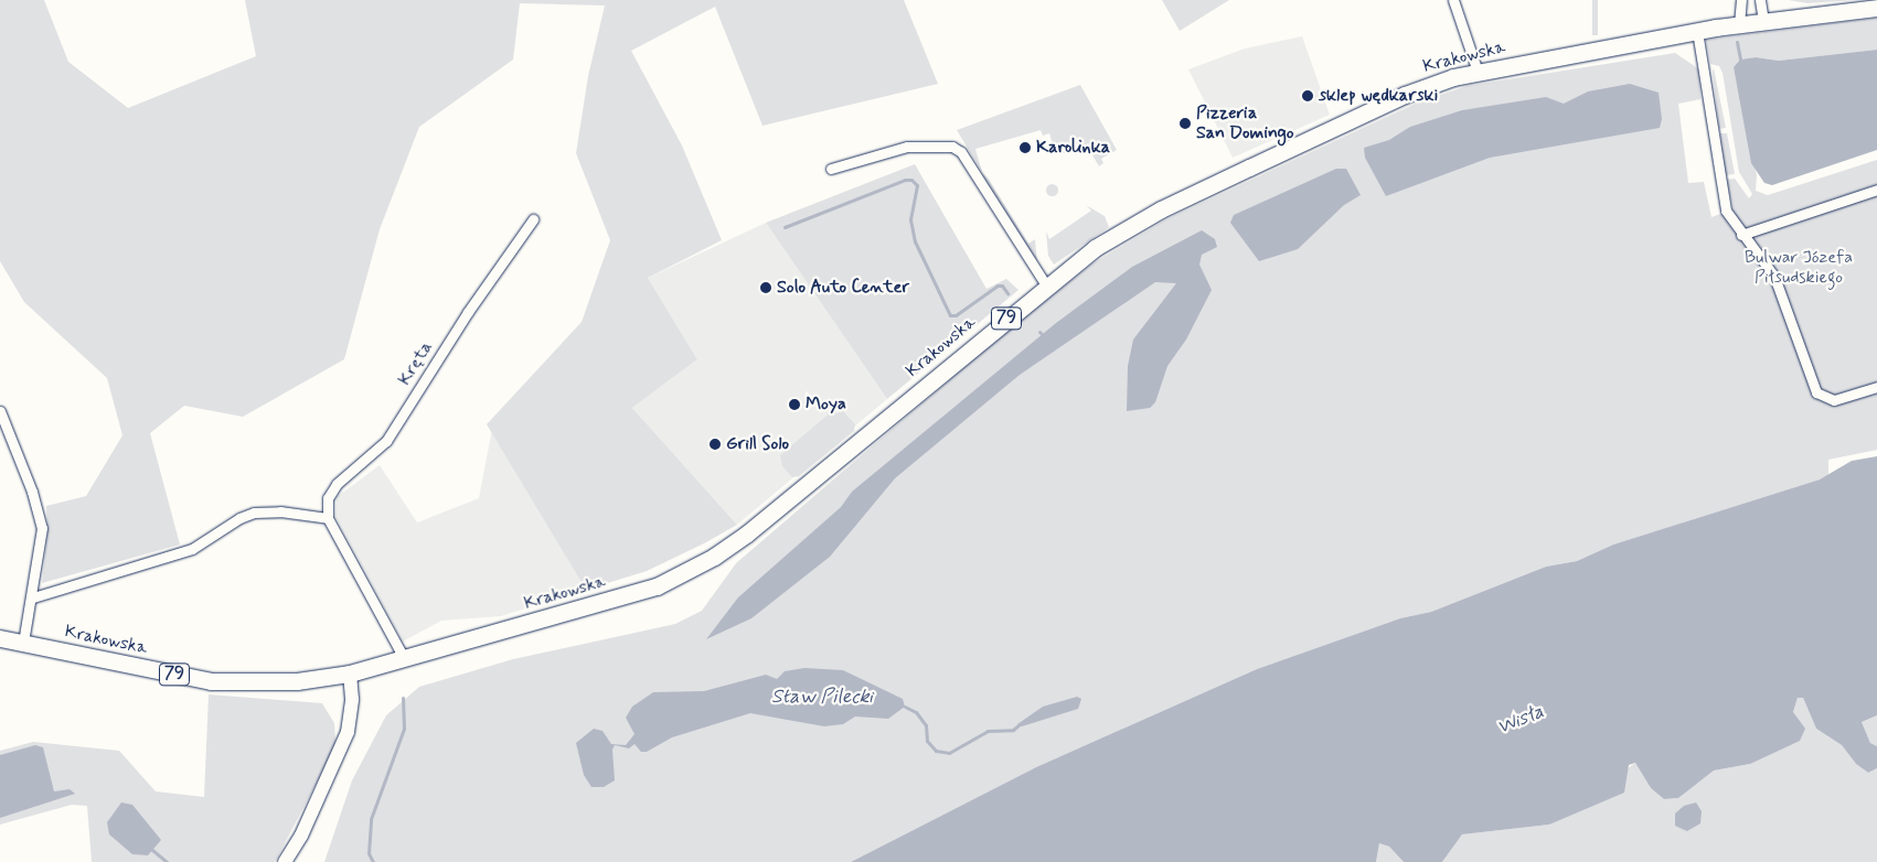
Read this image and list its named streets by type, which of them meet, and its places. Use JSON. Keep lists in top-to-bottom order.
{
  "streets": {
    "main road": ["Krakowska", "79"],
    "street": ["Kręta"]
  },
  "crossings": [
    ["Krakowska", "79"]
  ],
  "water": ["Staw Pilecki", "Wisła"],
  "parks": ["Bulwar Józefa Piłsudskiego"],
  "places": [
    "sklep wędkarski",
    "Pizzeria San Domingo",
    "Karolinka",
    "Solo Auto Center",
    "Moya",
    "Grill Solo"
  ]
}
